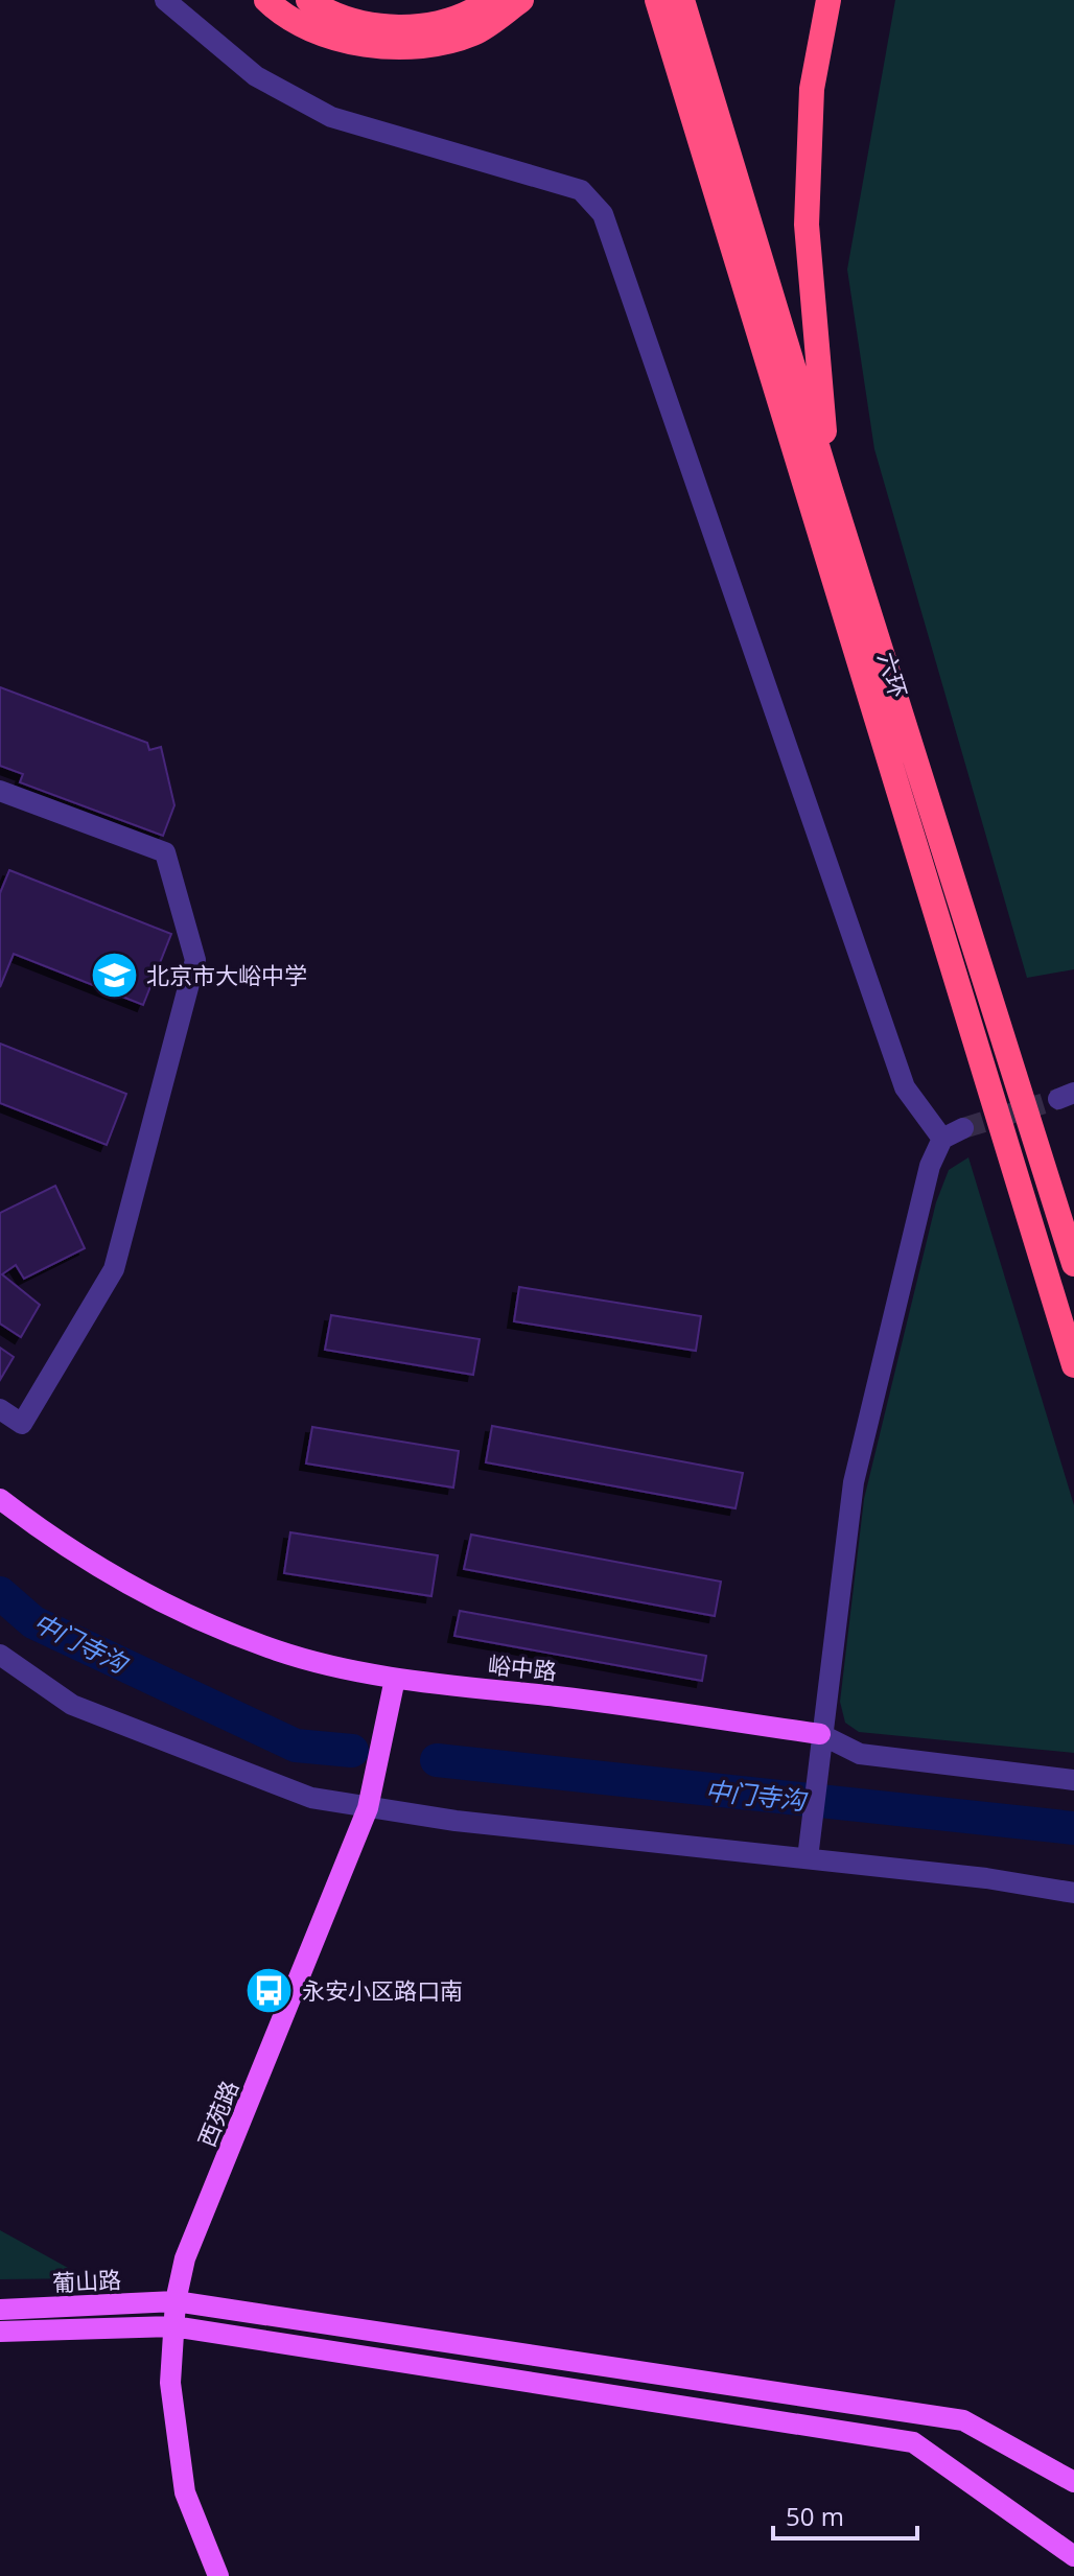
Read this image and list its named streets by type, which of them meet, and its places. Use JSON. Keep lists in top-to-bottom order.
{
  "streets": {
    "highway": ["六环"],
    "main road": ["峪中路", "西苑路", "葡山路"]
  },
  "crossings": [
    ["峪中路", "西苑路"],
    ["西苑路", "葡山路"]
  ],
  "water": ["中门寺沟"],
  "places": {
    "school or university": ["北京市大峪中学"],
    "bus stop": ["永安小区路口南"]
  },
  "scale_bar": "50 m"
}
